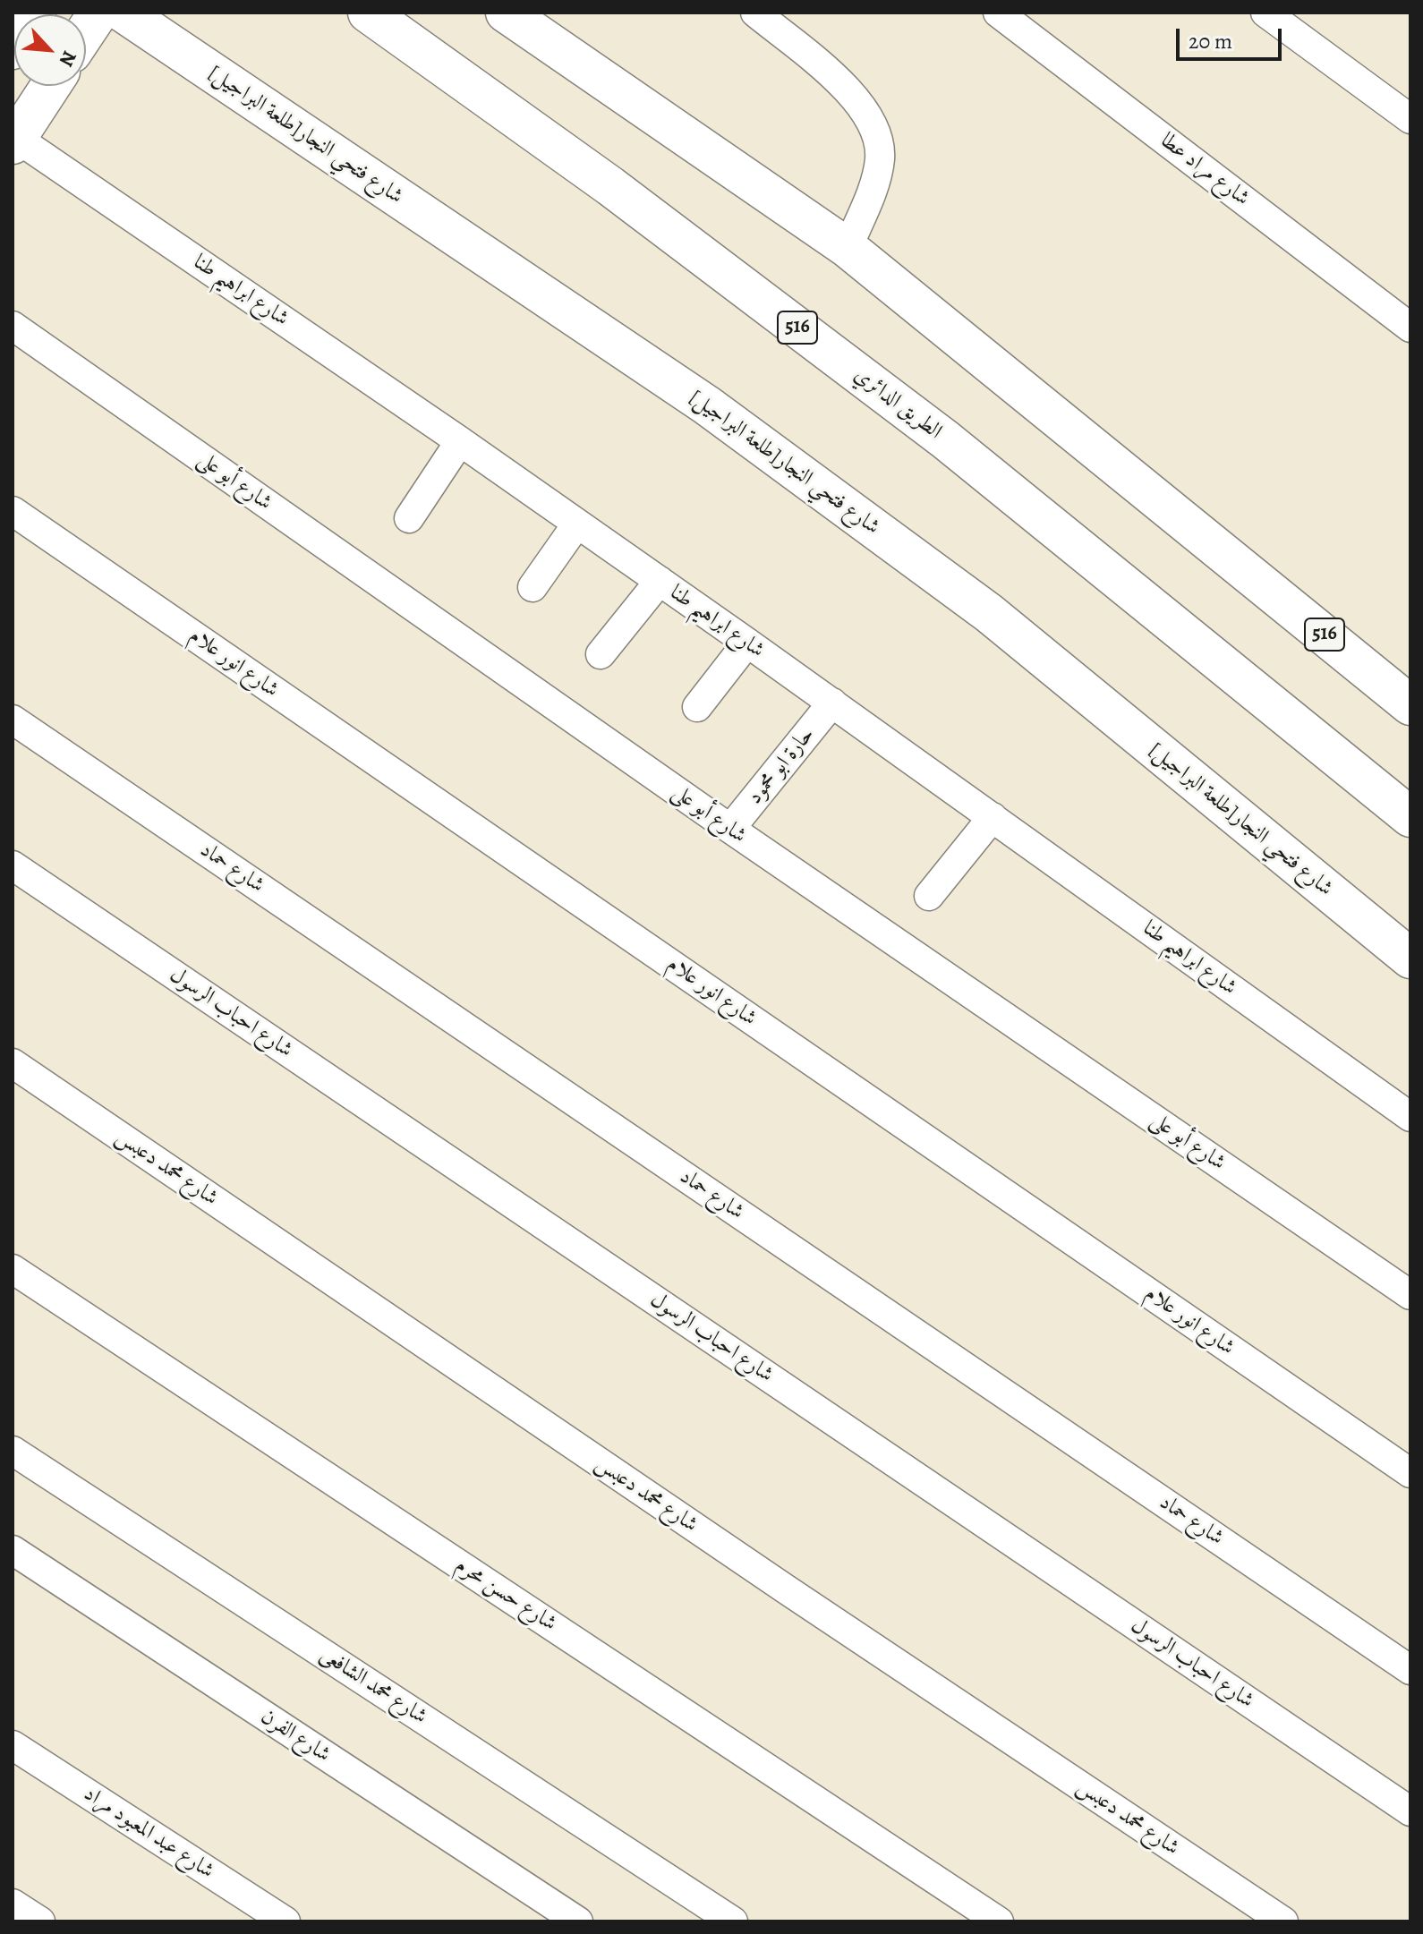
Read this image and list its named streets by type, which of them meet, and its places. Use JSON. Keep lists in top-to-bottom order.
{
  "streets": {
    "main road": ["شارع فتحي النجار[طلعة البراجيل]", "516", "الطريق الدائري"],
    "street": [
      "شارع مراد عطا",
      "شارع ابراهيم طنا",
      "شارع أبو على",
      "شارع انور علام",
      "حارة ابو محمود",
      "شارع حماد",
      "شارع احباب الرسول",
      "شارع محمد دعبس",
      "شارع حسن محرم",
      "شارع محمد الشافعى",
      "شارع الفرن",
      "شارع عبد المعبود مراد"
    ]
  },
  "crossings": [
    ["شارع ابراهيم طنا", "حارة ابو محمود"],
    ["شارع أبو على", "حارة ابو محمود"]
  ],
  "scale_bar": "20 m",
  "north": "bottom right"
}
